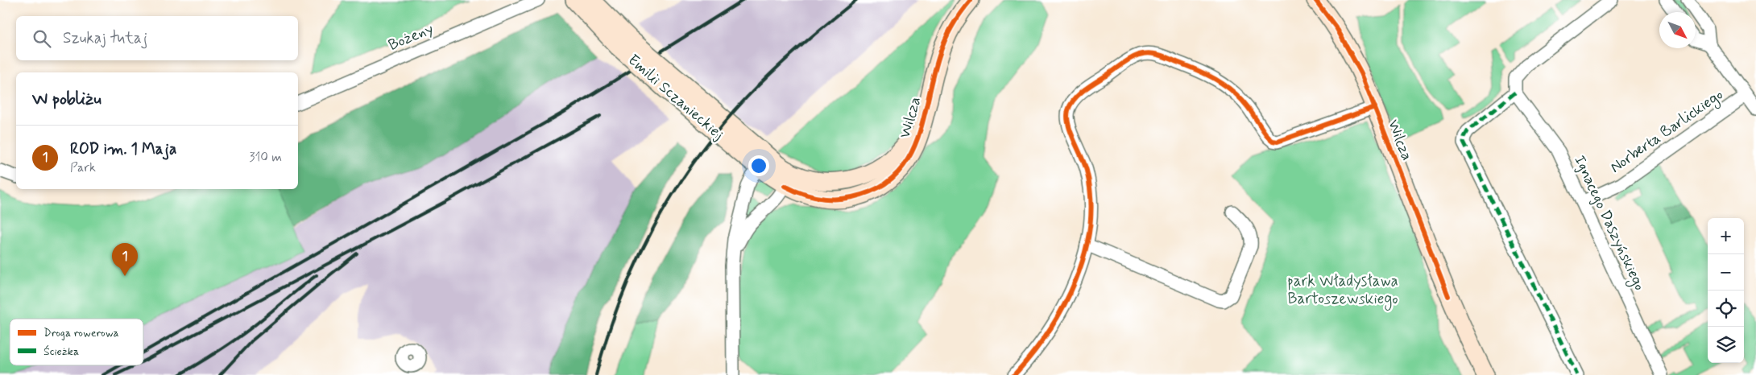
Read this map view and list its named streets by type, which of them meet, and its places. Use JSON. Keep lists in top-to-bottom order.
{
  "streets": {
    "street": [
      "Bożeny",
      "Emilii Sczanieckiej",
      "Wilcza",
      "Norberta Barlickiego",
      "Ignacego Daszyńskiego"
    ]
  },
  "crossings": [
    ["Emilii Sczanieckiej", "Wilcza"],
    ["Norberta Barlickiego", "Ignacego Daszyńskiego"]
  ],
  "parks": ["park Władysława Bartoszewskiego"],
  "legend": ["Droga rowerowa", "Ścieżka"],
  "north": "bottom right",
  "page": {
    "search": "Szukaj tutaj",
    "heading": "W pobliżu",
    "list": [
      {
        "mark": "1",
        "name": "ROD im. 1 Maja",
        "note": "Park",
        "value": "310 m"
      }
    ],
    "map_buttons": ["+", "−"],
    "pins": "1"
  }
}
